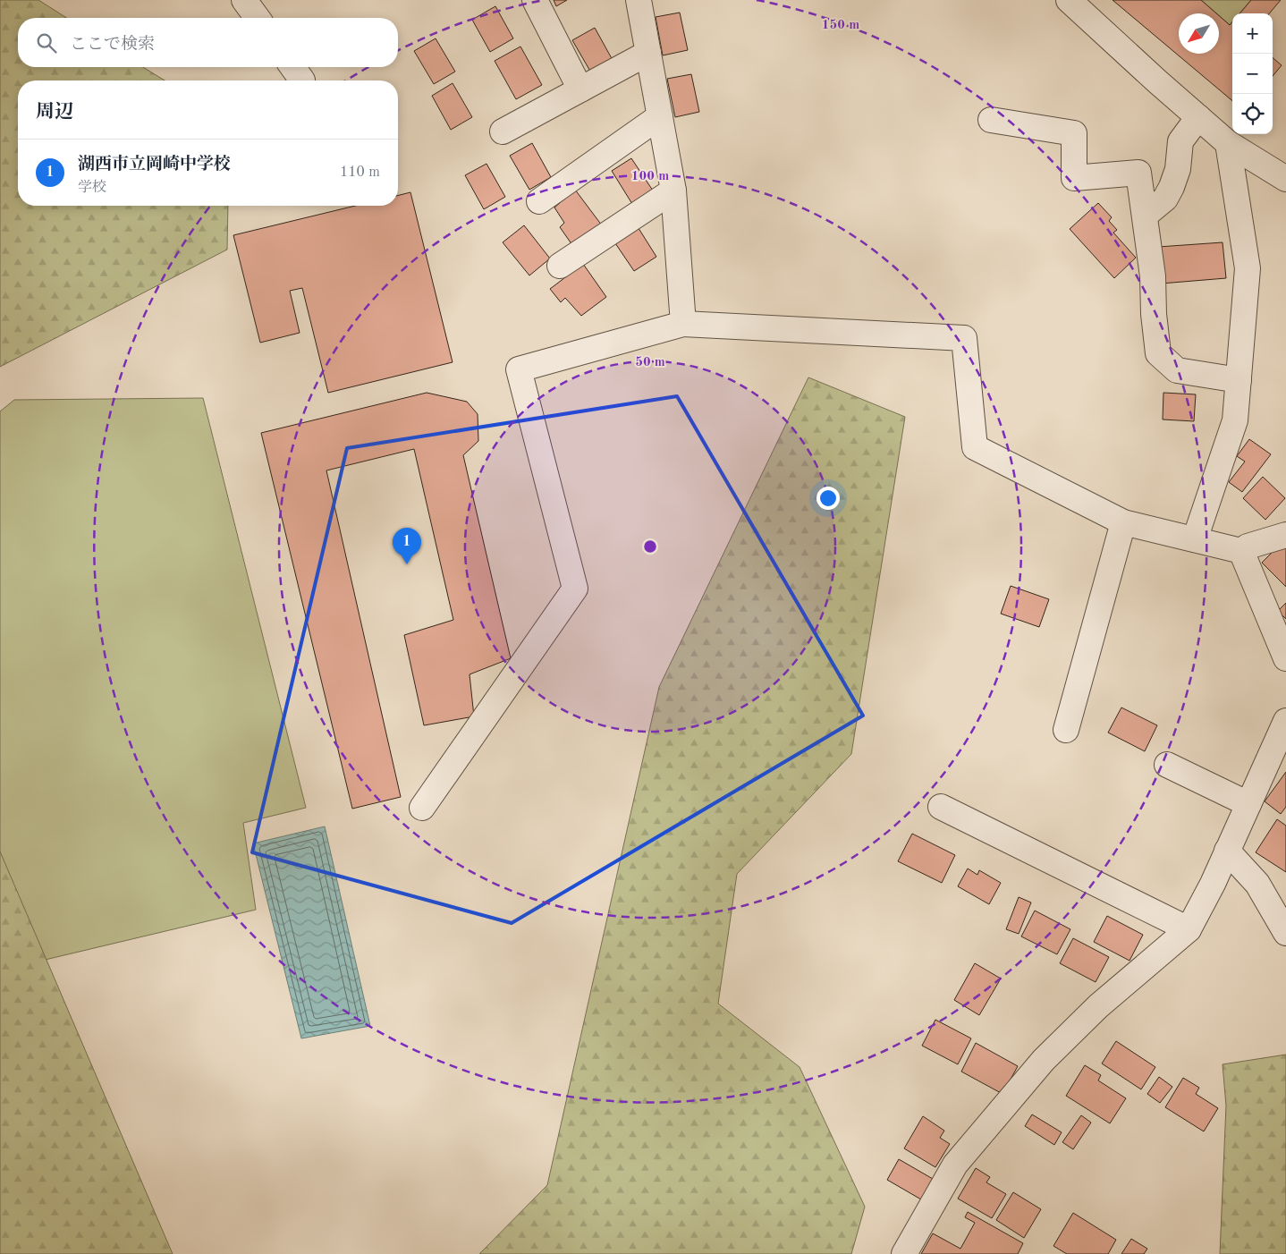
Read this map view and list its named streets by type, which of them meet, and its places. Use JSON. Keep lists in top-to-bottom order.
{
  "north": "bottom left",
  "page": {
    "map_buttons": ["+", "−"],
    "search": "ここで検索",
    "heading": "周辺",
    "list": [
      {
        "mark": "1",
        "name": "湖西市立岡崎中学校",
        "note": "学校",
        "value": "110 m"
      }
    ],
    "pins": "1"
  },
  "rings": ["150 m", "100 m", "50 m"]
}
